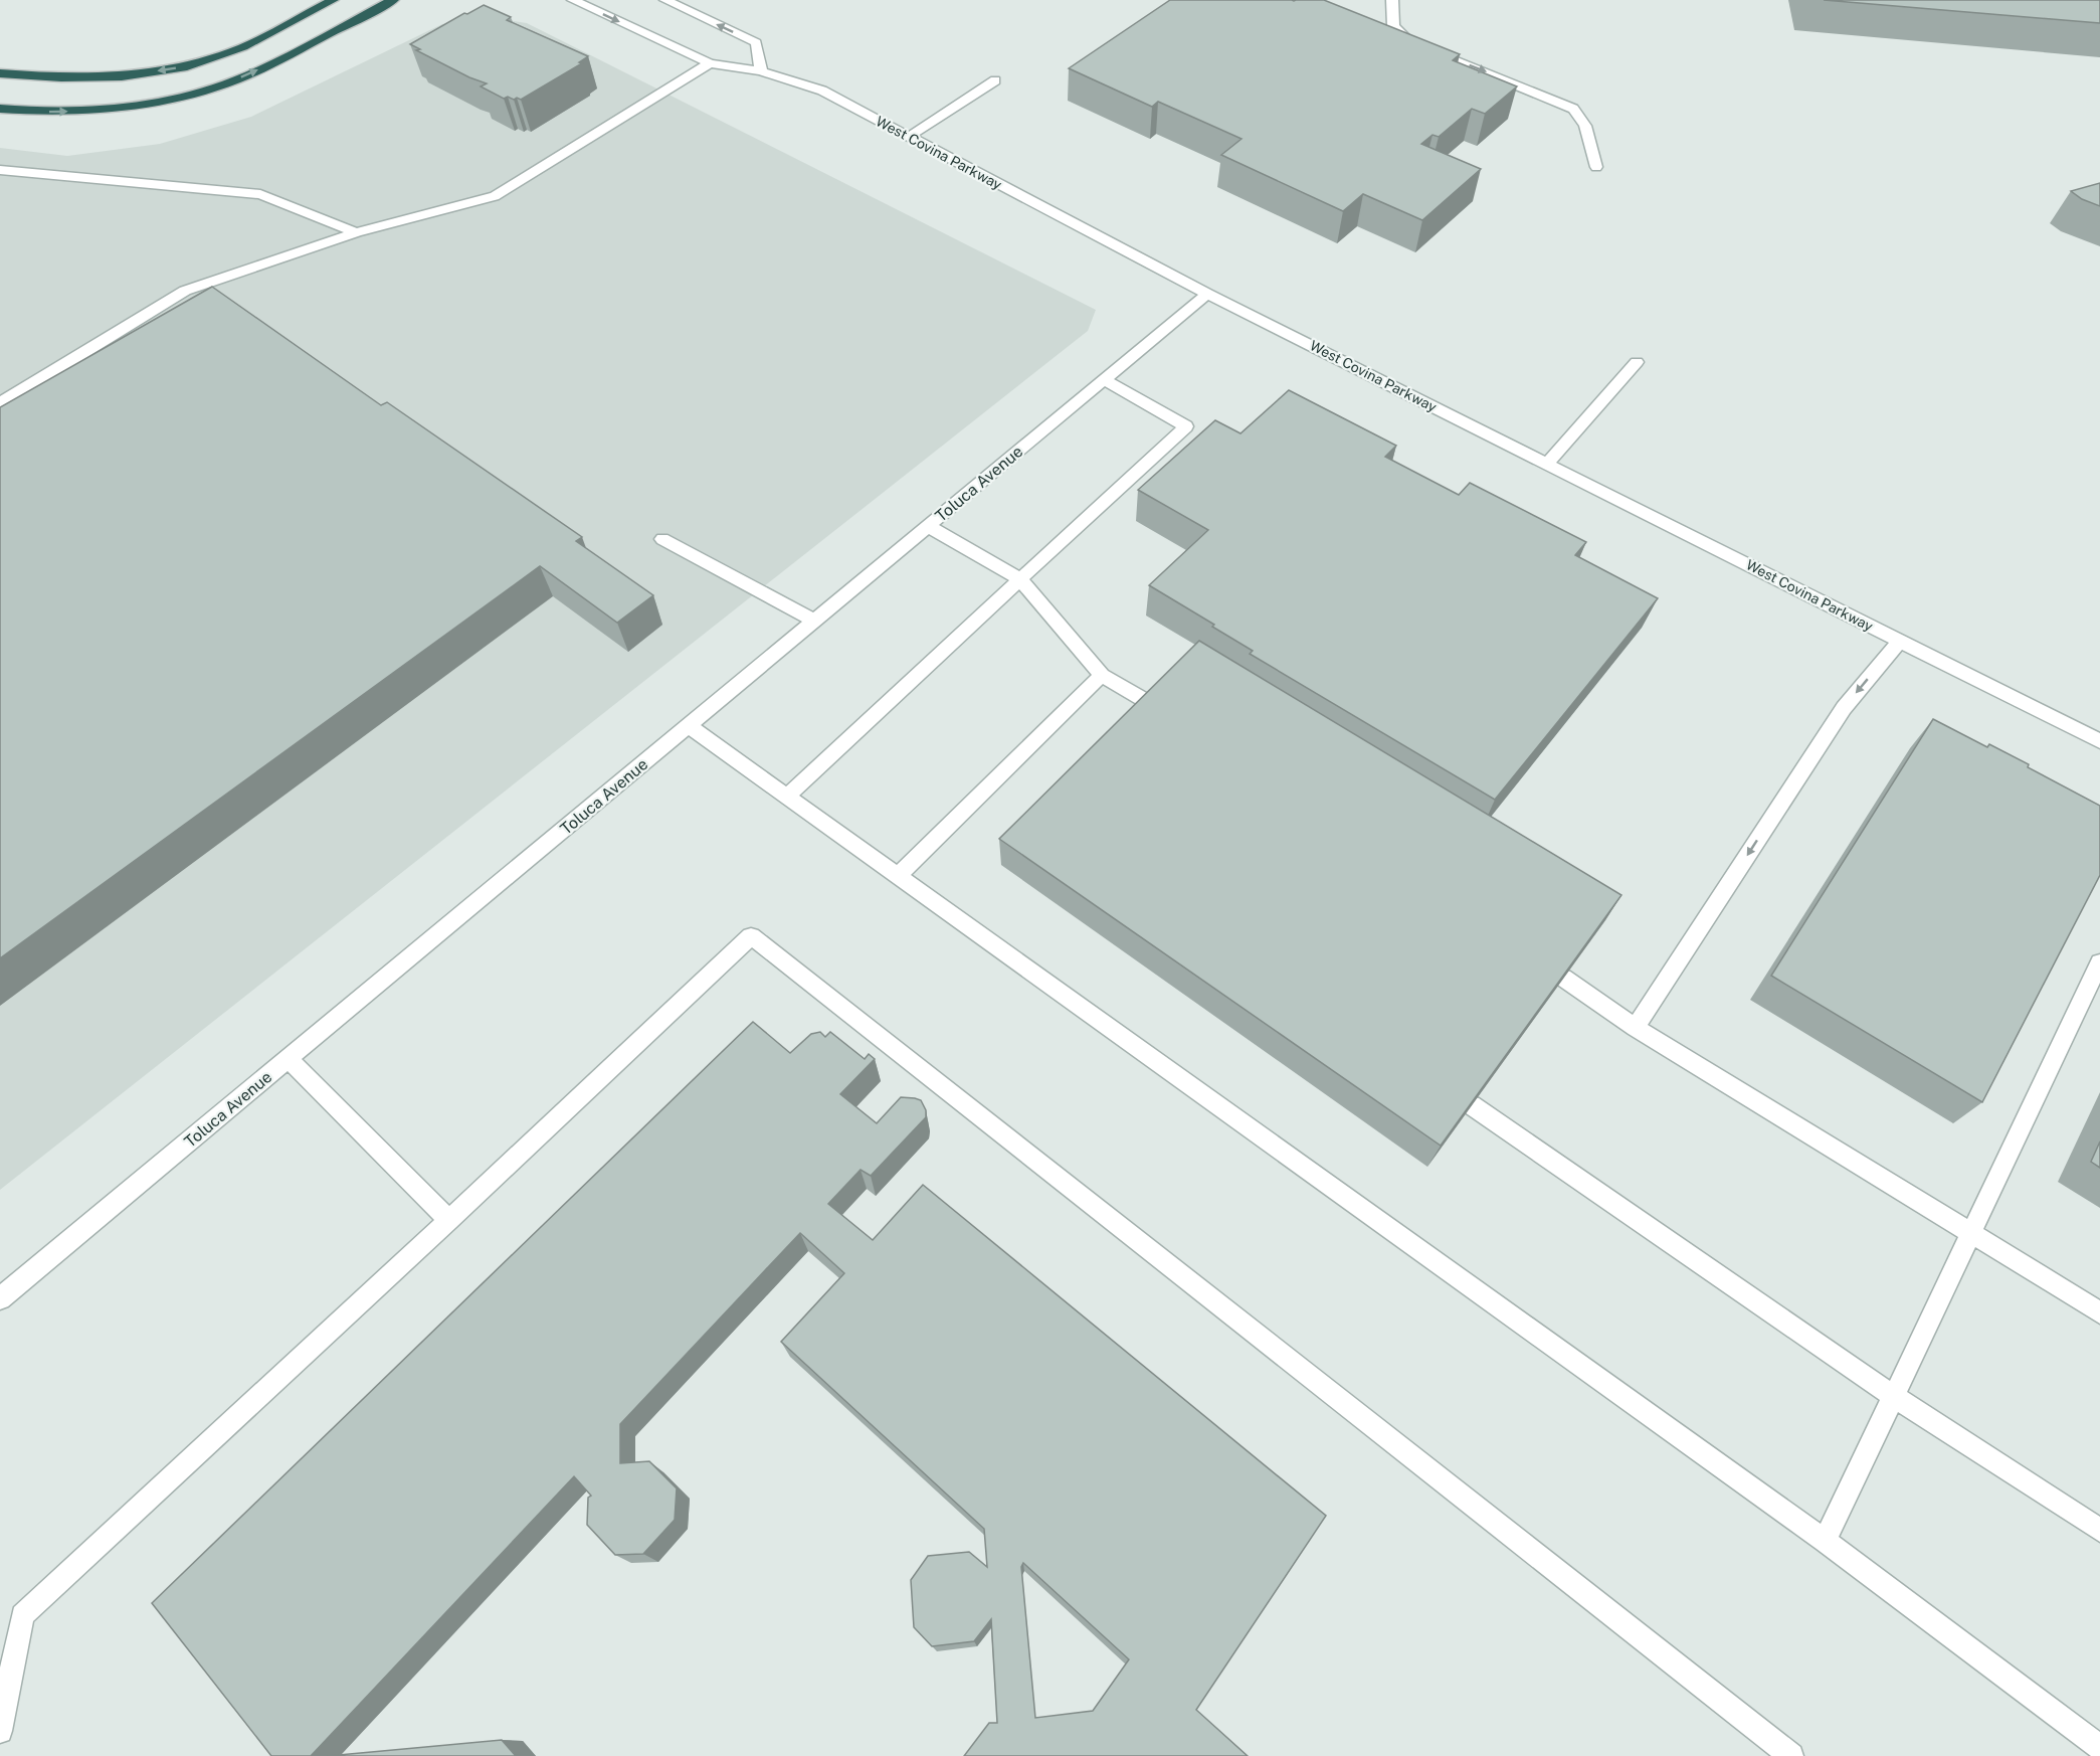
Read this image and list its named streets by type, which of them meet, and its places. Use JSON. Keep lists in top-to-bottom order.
{
  "streets": {
    "street": ["West Covina Parkway", "Toluca Avenue"]
  },
  "crossings": [
    ["West Covina Parkway", "Toluca Avenue"]
  ]
}
